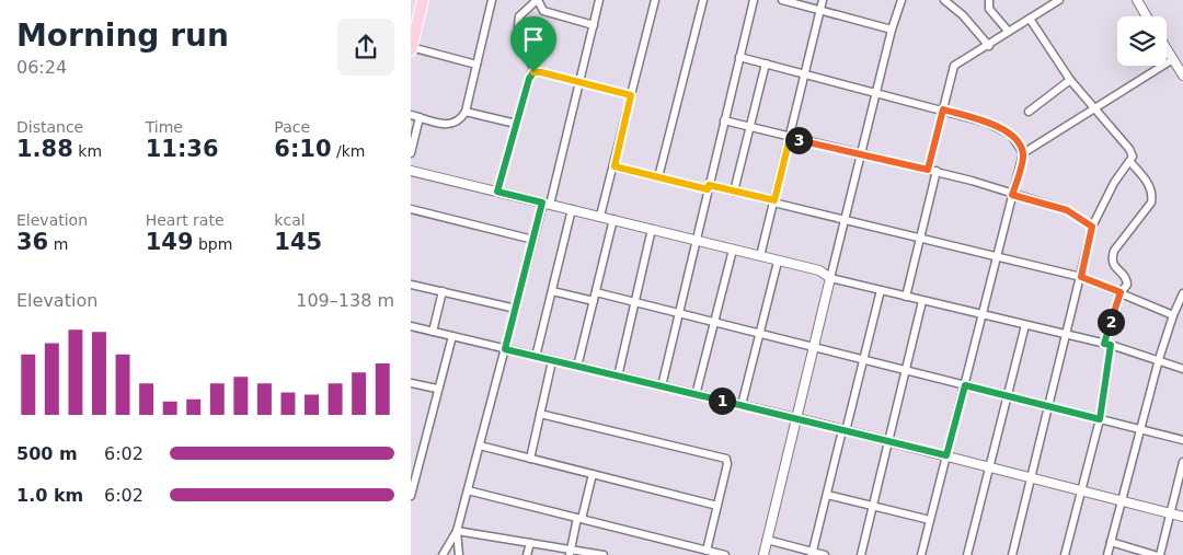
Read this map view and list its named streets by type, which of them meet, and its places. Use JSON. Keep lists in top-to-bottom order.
{
  "page": {
    "heading": ["Morning run", "06:24"],
    "stats": [
      ["Distance", "1.88 km"],
      ["Time", "11:36"],
      ["Pace", "6:10 /km"],
      ["Elevation", "36 m"],
      ["Heart rate", "149 bpm"],
      ["kcal", "145"]
    ],
    "pins": ["3", "2", "1"],
    "chart": ["Elevation", "109–138 m"],
    "list": [
      {
        "name": "500 m",
        "note": "6:02"
      },
      {
        "name": "1.0 km",
        "note": "6:02"
      }
    ]
  }
}
